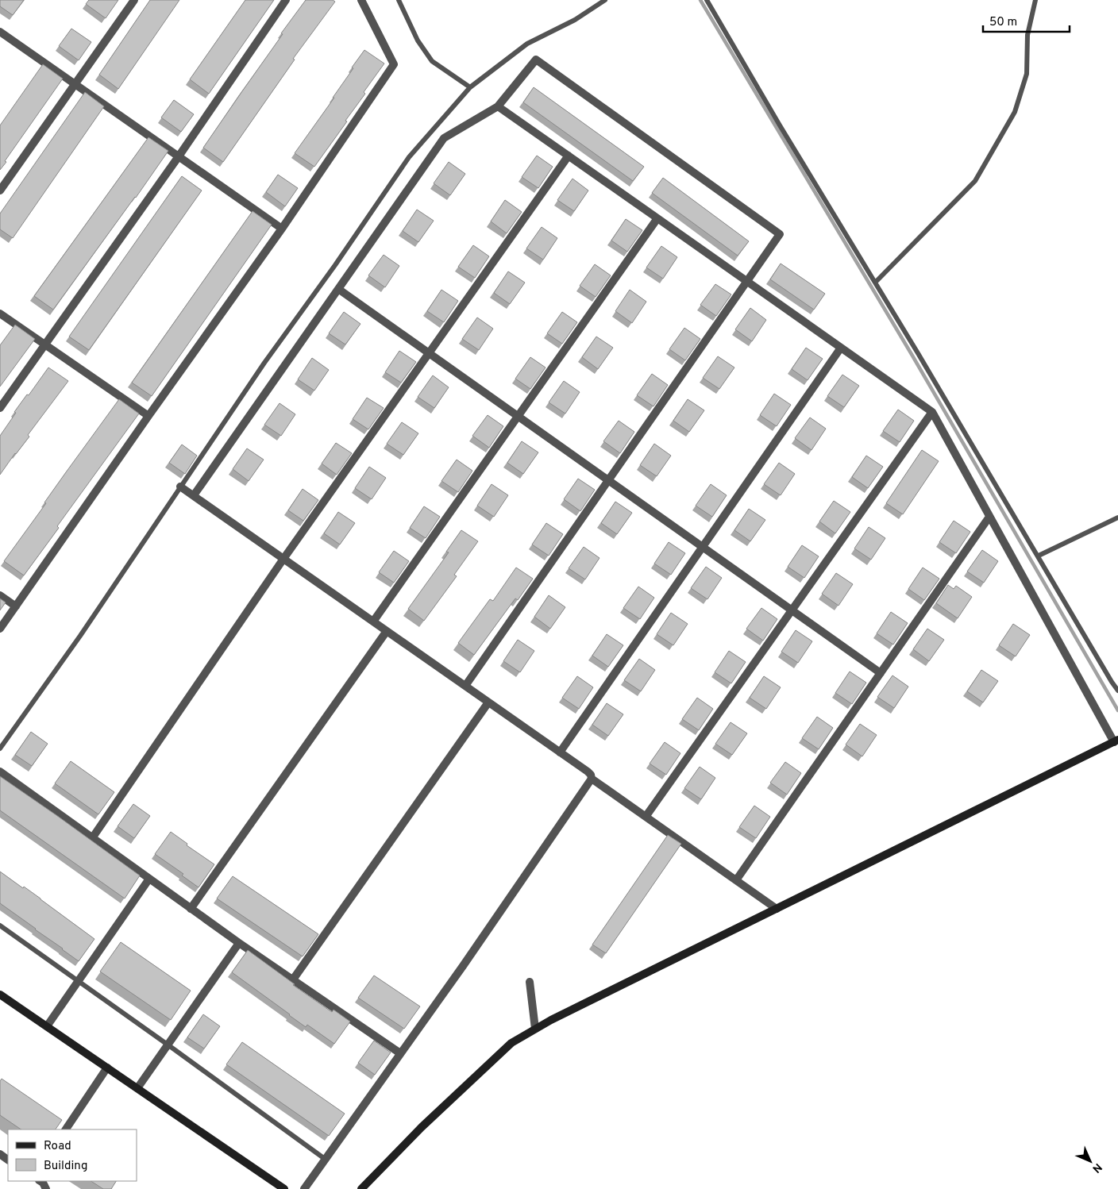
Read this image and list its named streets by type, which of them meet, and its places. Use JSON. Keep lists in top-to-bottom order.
{
  "legend": ["Road", "Building"],
  "scale_bar": "50 m",
  "north": "bottom right"
}
